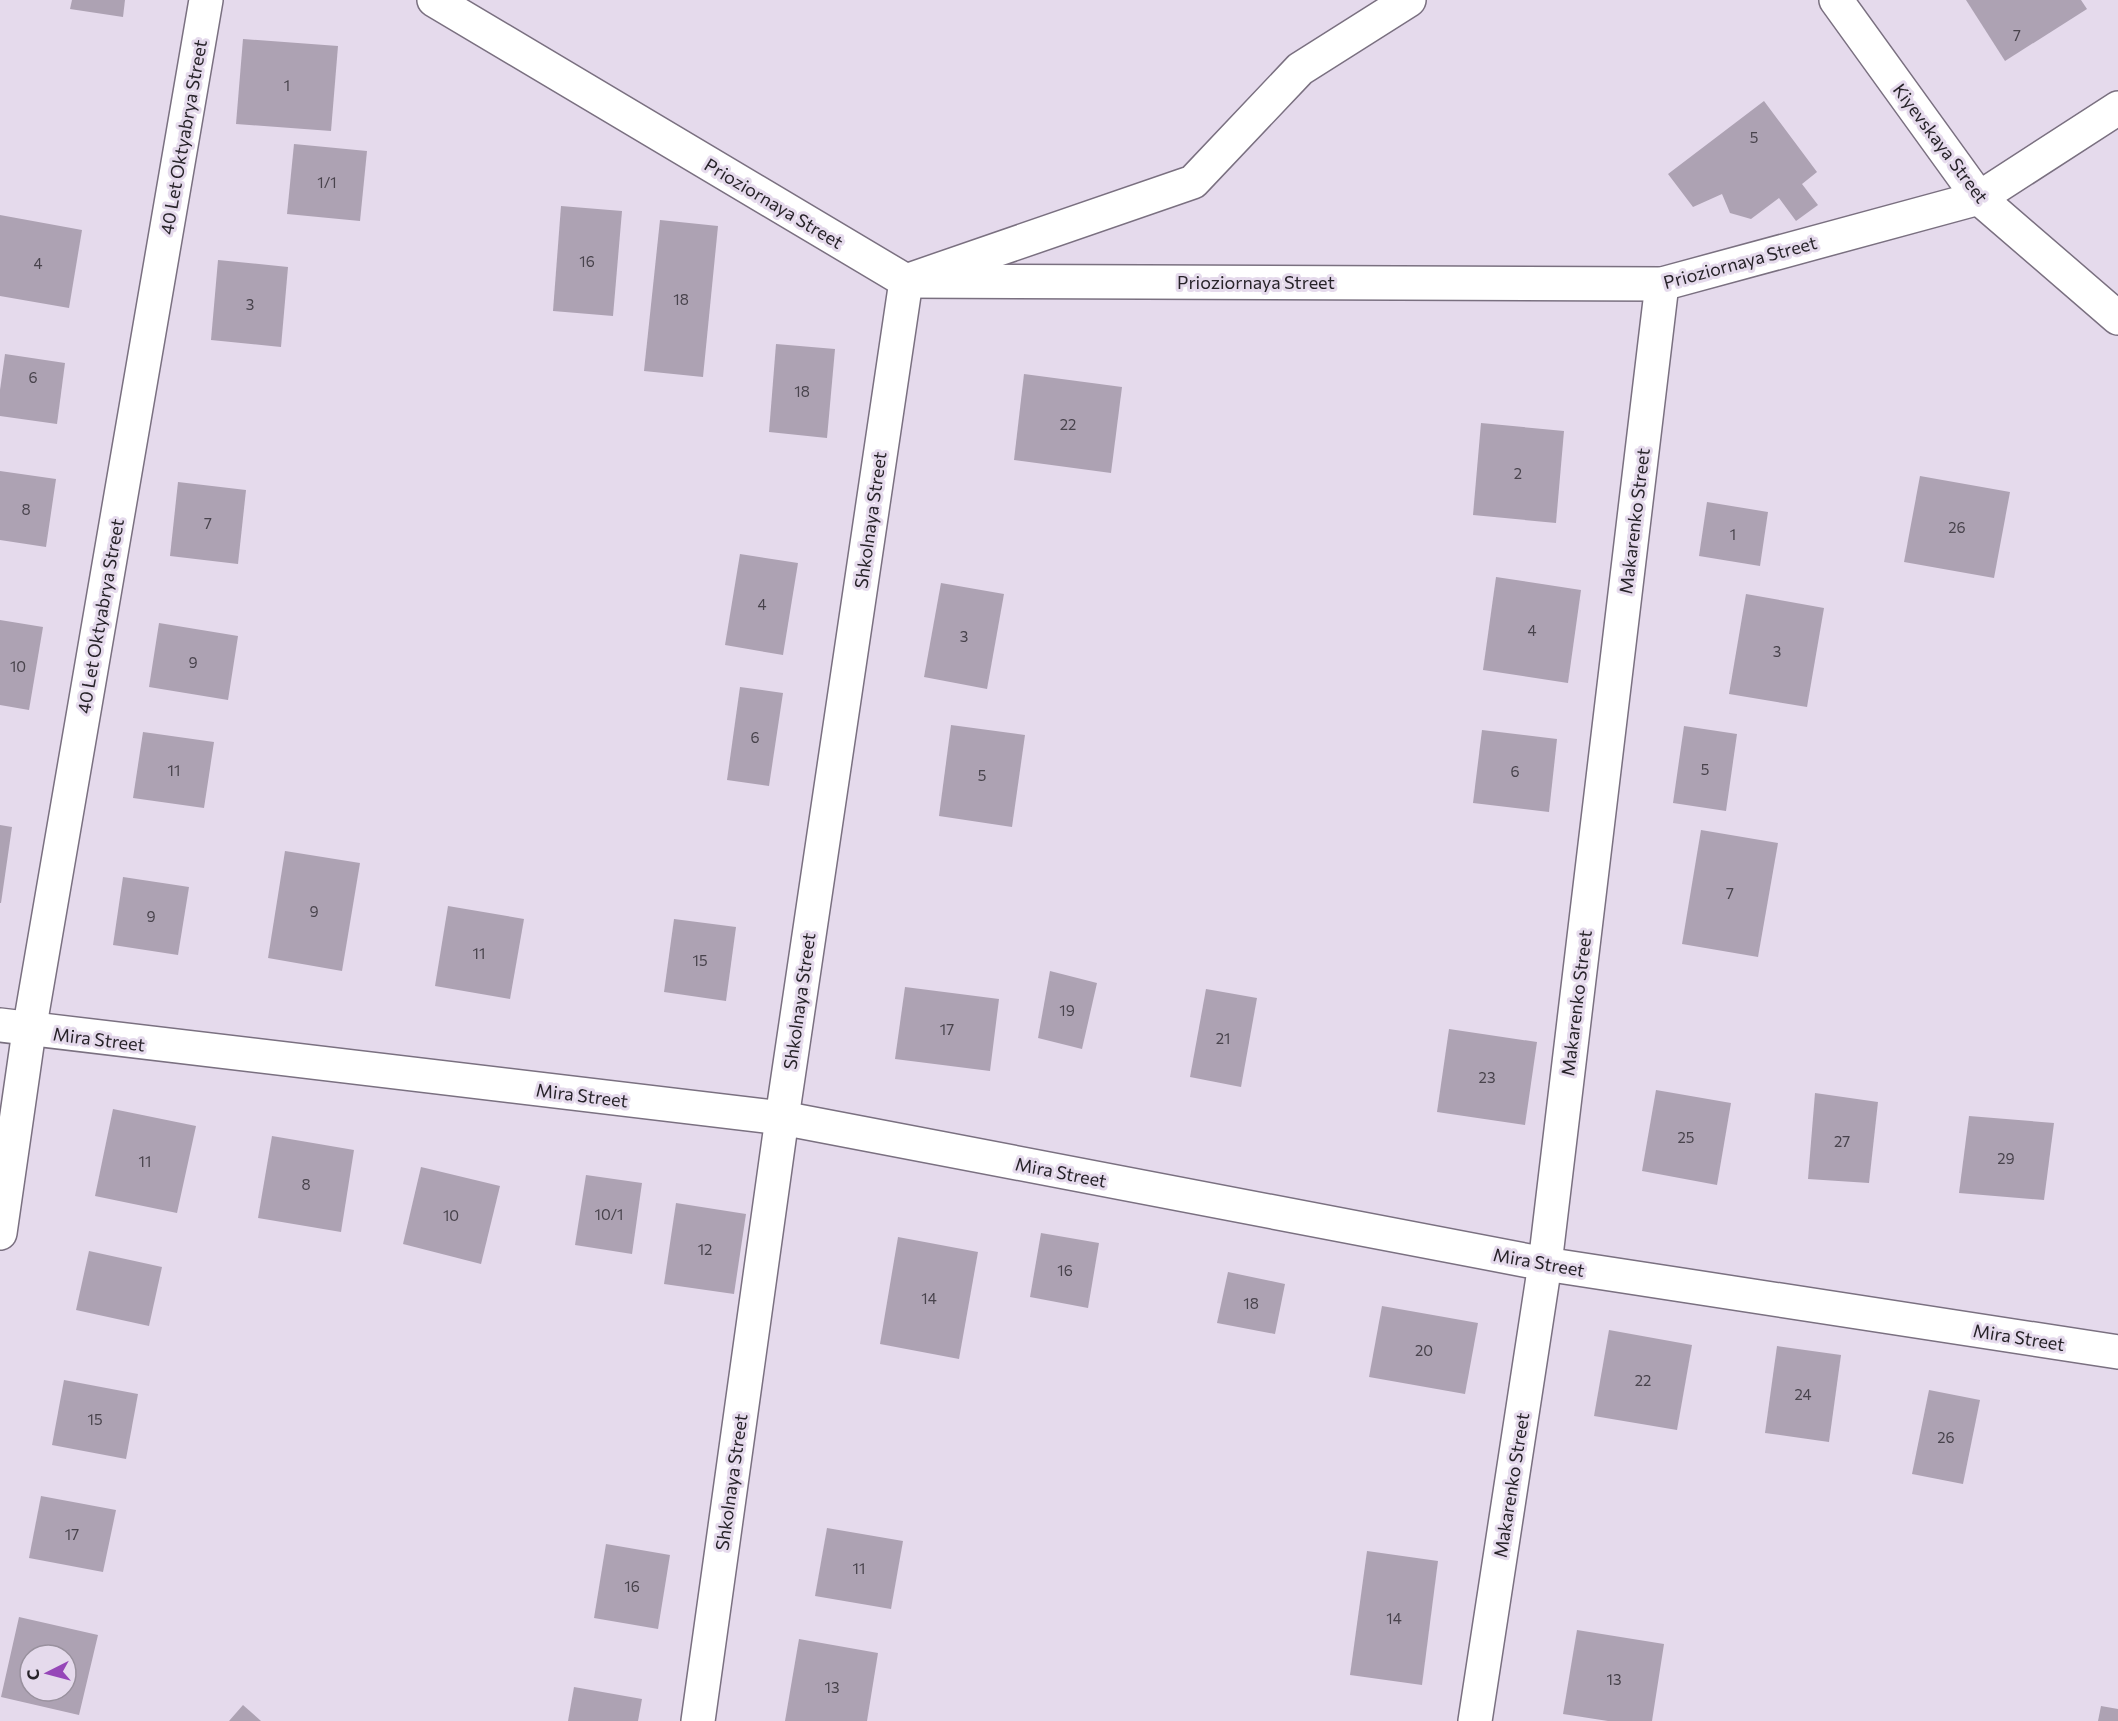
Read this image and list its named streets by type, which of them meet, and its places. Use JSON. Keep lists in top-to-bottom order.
{
  "streets": {
    "street": [
      "40 Let Oktyabrya Street",
      "Kiyevskaya Street",
      "Prioziornaya Street",
      "Shkolnaya Street",
      "Makarenko Street",
      "Mira Street"
    ]
  },
  "crossings": [
    ["40 Let Oktyabrya Street", "Mira Street"],
    ["Kiyevskaya Street", "Prioziornaya Street"],
    ["Prioziornaya Street", "Shkolnaya Street"],
    ["Prioziornaya Street", "Makarenko Street"],
    ["Shkolnaya Street", "Mira Street"],
    ["Makarenko Street", "Mira Street"]
  ],
  "house_numbers": [
    "7",
    "1",
    "5",
    "1/1",
    "16",
    "4",
    "18",
    "3",
    "6",
    "18",
    "22",
    "2",
    "8",
    "7",
    "26",
    "1",
    "4",
    "4",
    "3",
    "3",
    "9",
    "10",
    "6",
    "5",
    "11",
    "6",
    "5",
    "7",
    "9",
    "9",
    "11",
    "15",
    "19",
    "17",
    "21",
    "23",
    "25",
    "27",
    "29",
    "11",
    "8",
    "10/1",
    "10",
    "12",
    "16",
    "14",
    "18",
    "20",
    "22",
    "24",
    "15",
    "26",
    "17",
    "11",
    "16",
    "14",
    "13",
    "13"
  ],
  "north": "left"
}
